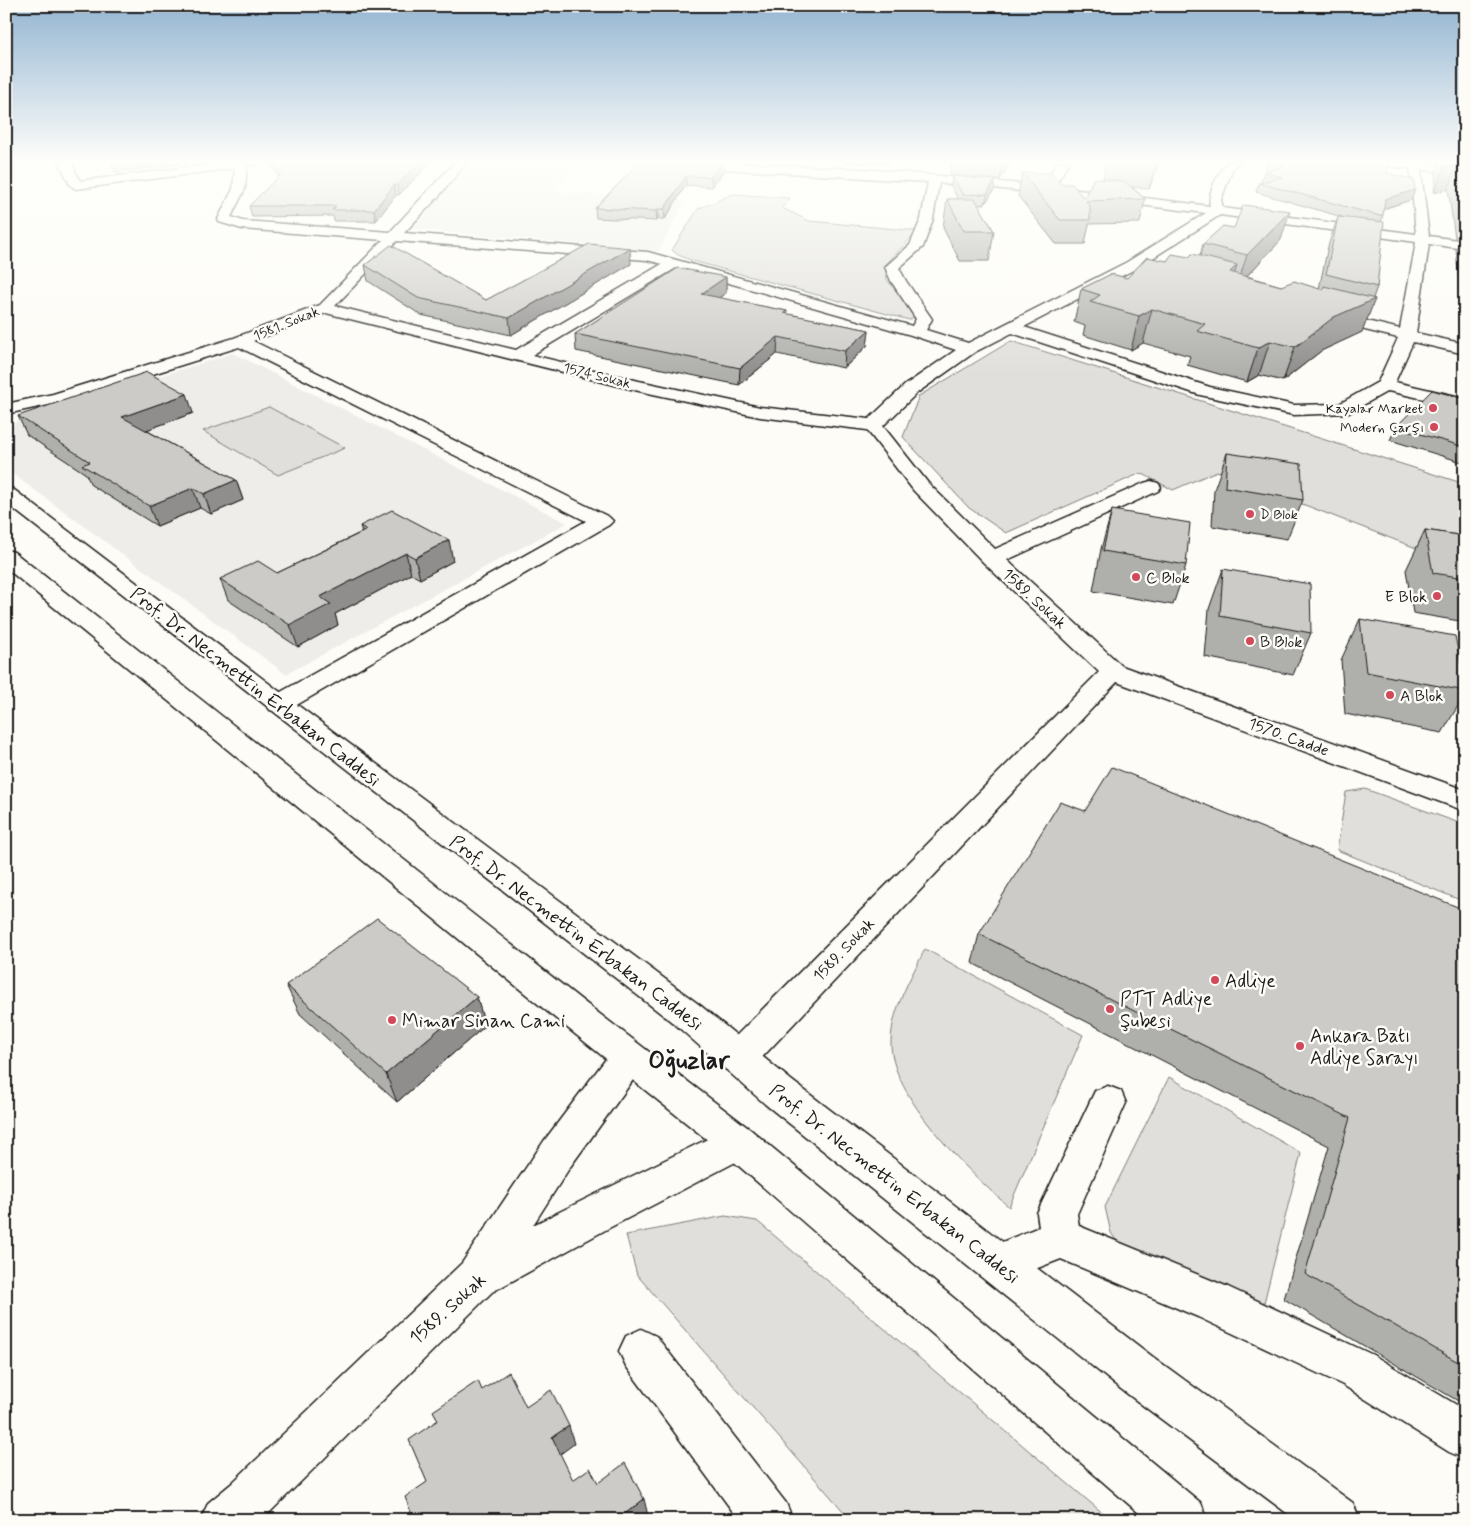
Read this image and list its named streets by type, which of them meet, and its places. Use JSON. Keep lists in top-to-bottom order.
{
  "streets": {
    "street": [
      "1581. Sokak",
      "1574 Sokak",
      "1589. Sokak",
      "Prof. Dr. Necmettin Erbakan Caddesi",
      "1570. Cadde"
    ]
  },
  "crossings": [
    ["1581. Sokak", "1574 Sokak"],
    ["1574 Sokak", "1589. Sokak"],
    ["1589. Sokak", "Prof. Dr. Necmettin Erbakan Caddesi"],
    ["1589. Sokak", "1570. Cadde"]
  ],
  "districts": ["Oğuzlar"],
  "places": [
    "Kayalar Market",
    "Modern Çarşı",
    "D Blok",
    "C Blok",
    "E Blok",
    "B Blok",
    "A Blok",
    "Adliye",
    "PTT Adliye Şubesi",
    "Mimar Sinan Cami",
    "Ankara Batı Adliye Sarayı"
  ]
}
